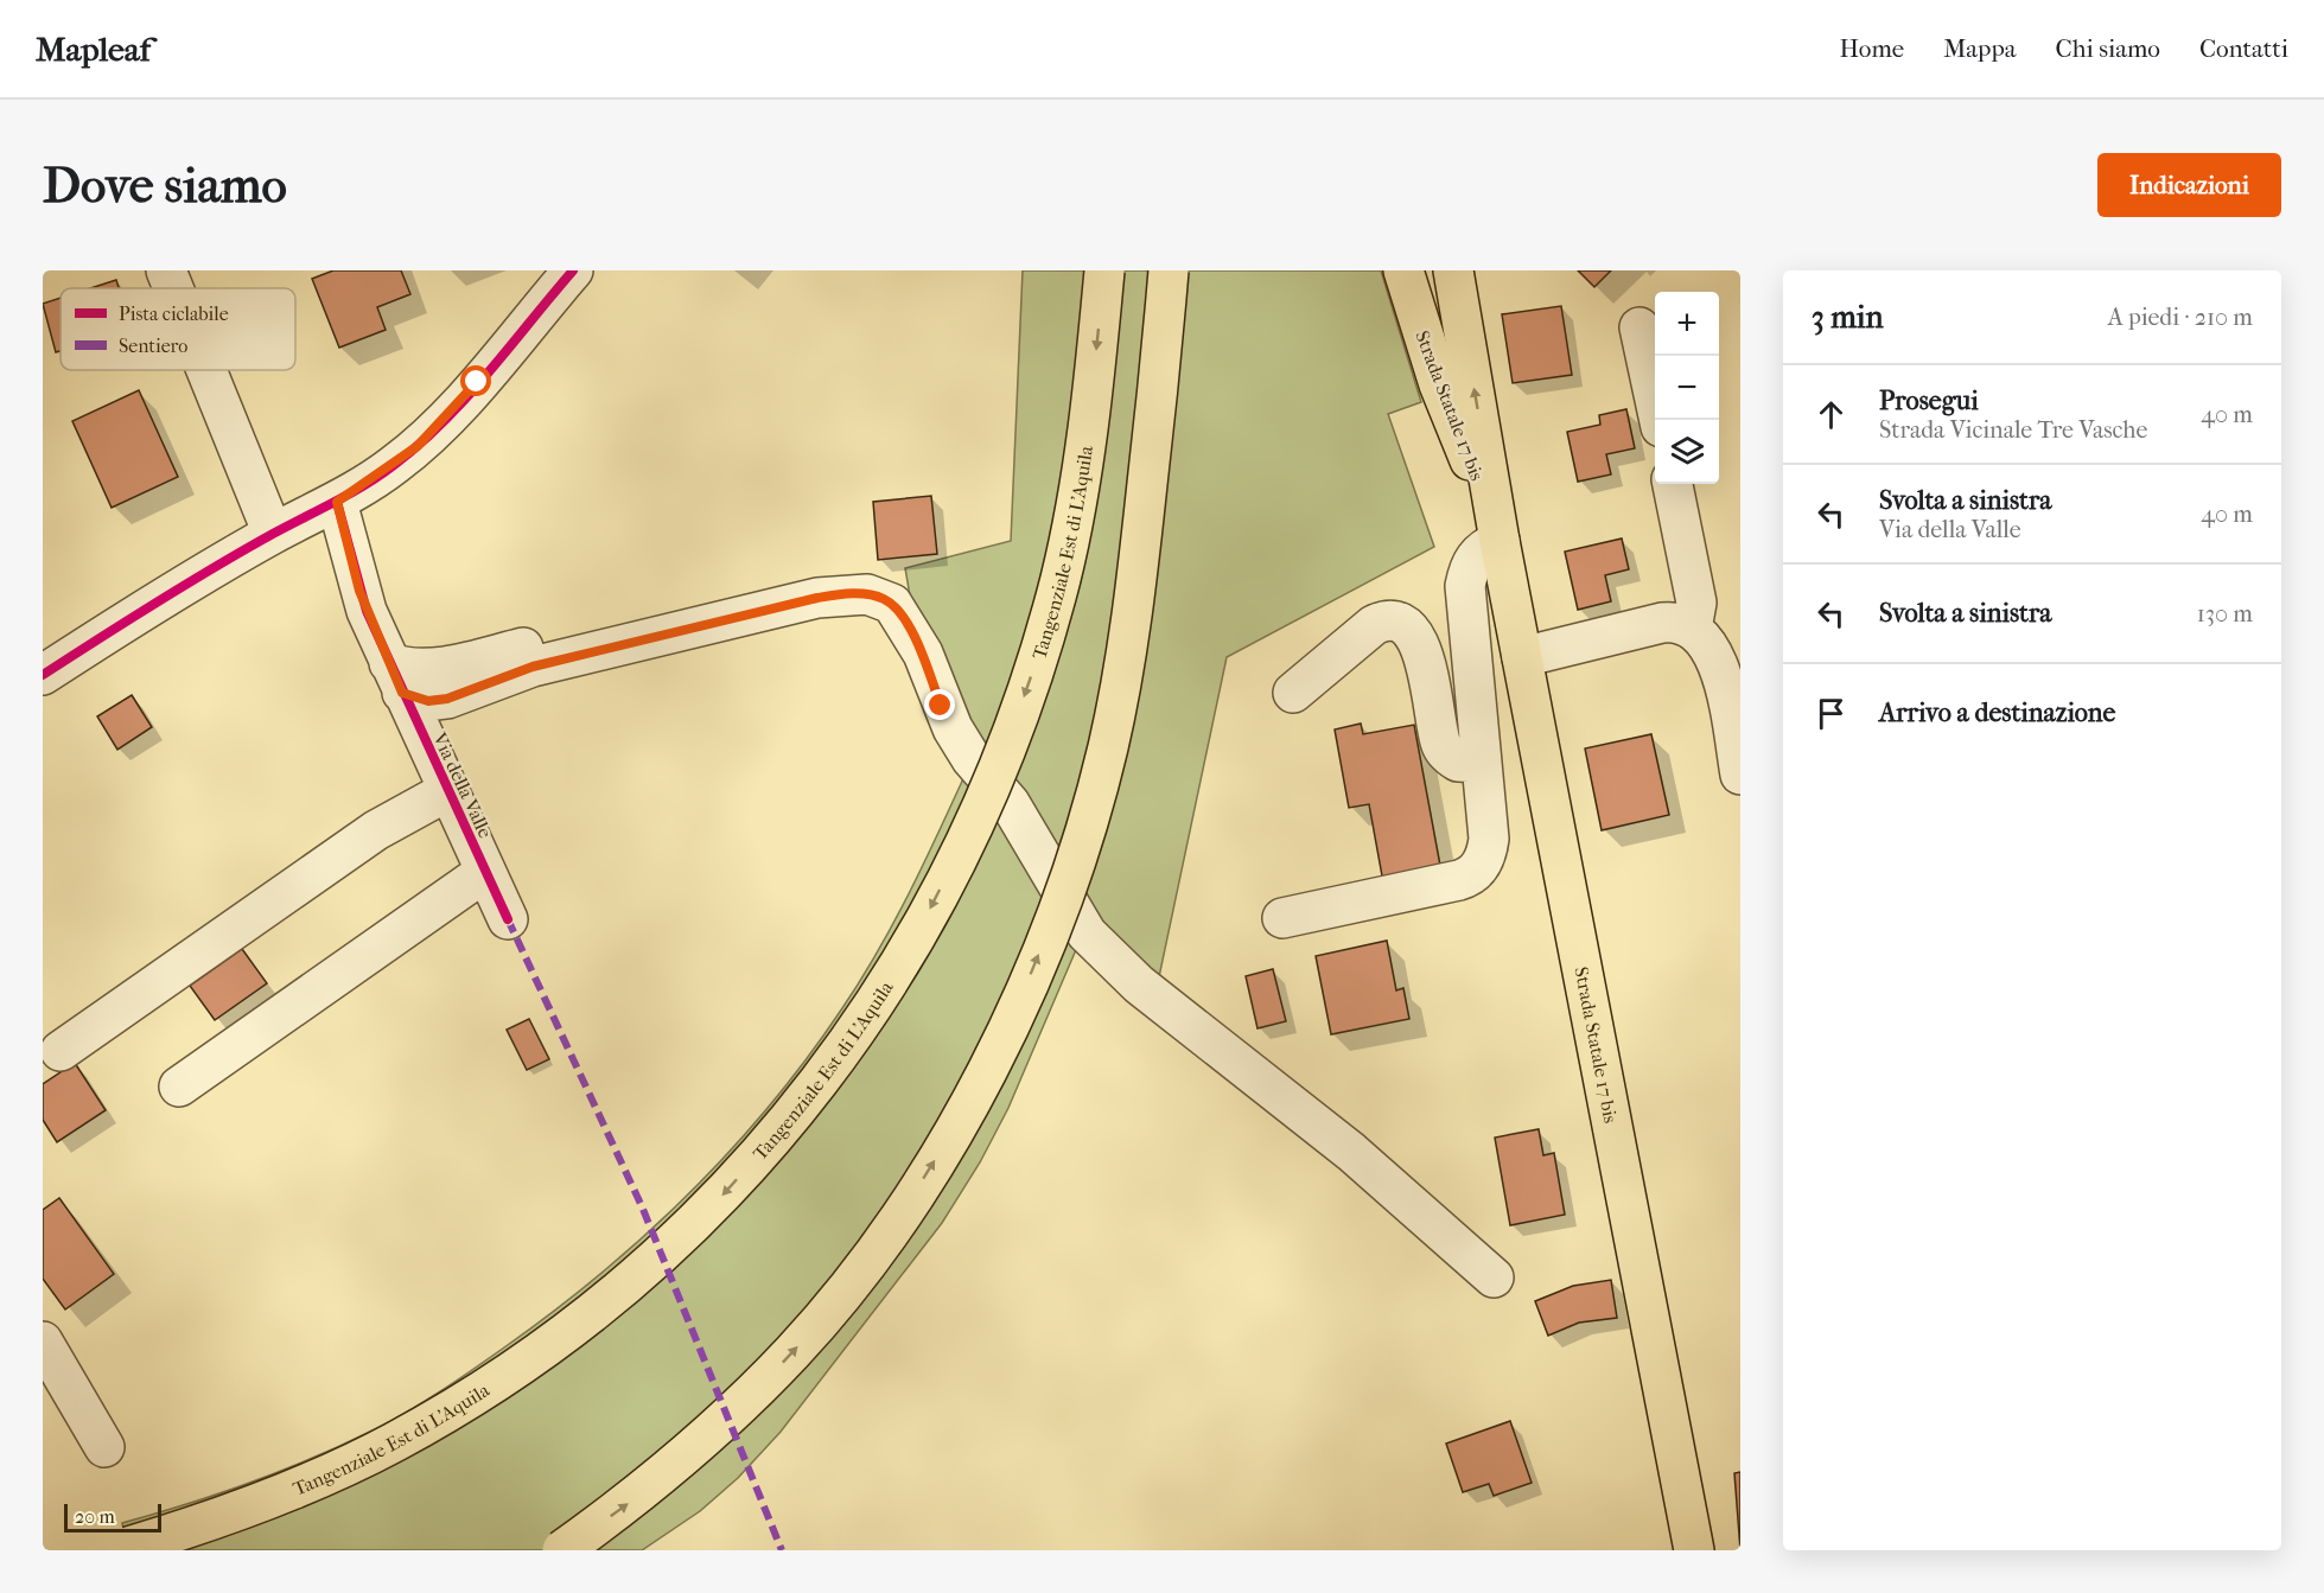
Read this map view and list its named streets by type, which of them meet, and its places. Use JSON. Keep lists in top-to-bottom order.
{
  "streets": {
    "main road": ["Strada Statale 17 bis", "Tangenziale Est di L'Aquila"],
    "street": ["Via della Valle"]
  },
  "legend": ["Pista ciclabile", "Sentiero"],
  "scale_bar": "20 m",
  "page": {
    "header": "Mapleaf",
    "nav": [
      "Home",
      "Mappa",
      "Chi siamo",
      "Contatti"
    ],
    "buttons": "Indicazioni",
    "title": "Dove siamo",
    "heading": ["3 min", "A piedi · 210 m"],
    "map_buttons": ["+", "−"],
    "list": [
      ["Prosegui", "Strada Vicinale Tre Vasche", "40 m"],
      ["Svolta a sinistra", "Via della Valle", "40 m"],
      ["Svolta a sinistra", "130 m"],
      "Arrivo a destinazione"
    ],
    "scale": "20 m"
  }
}
